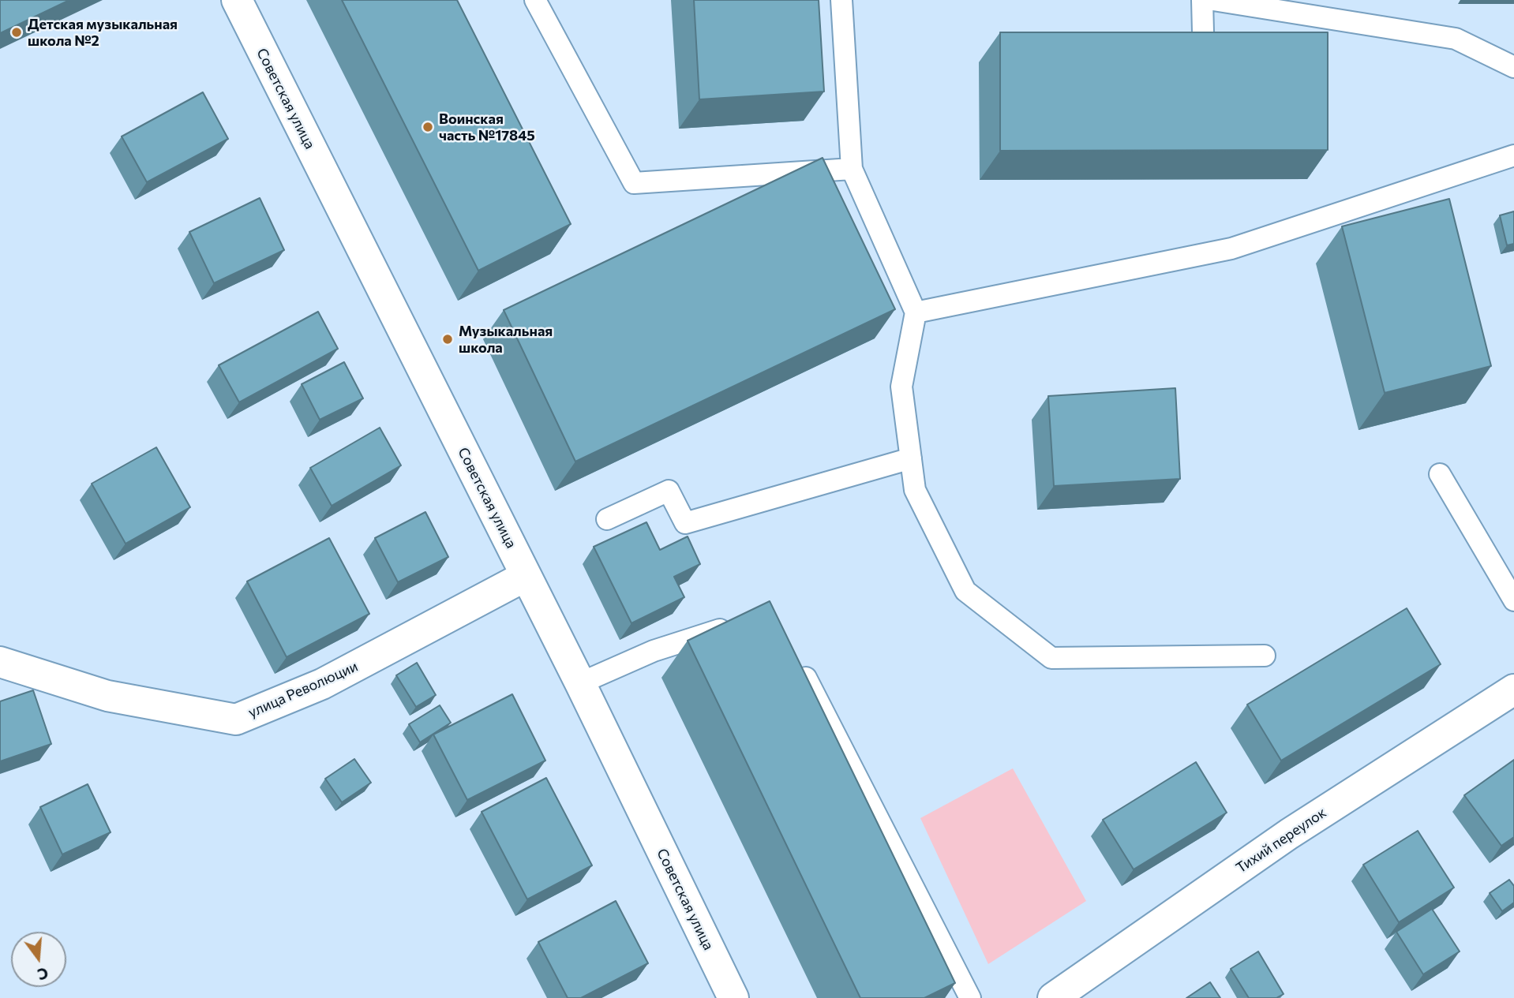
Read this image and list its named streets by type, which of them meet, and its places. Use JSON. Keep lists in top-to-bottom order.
{
  "streets": {
    "street": ["Советская улица", "улица Революции", "Тихий переулок"]
  },
  "crossings": [
    ["Советская улица", "улица Революции"]
  ],
  "places": ["Детская музыкальная школа №2", "Воинская часть №17845", "Музыкальная школа"],
  "north": "bottom"
}
